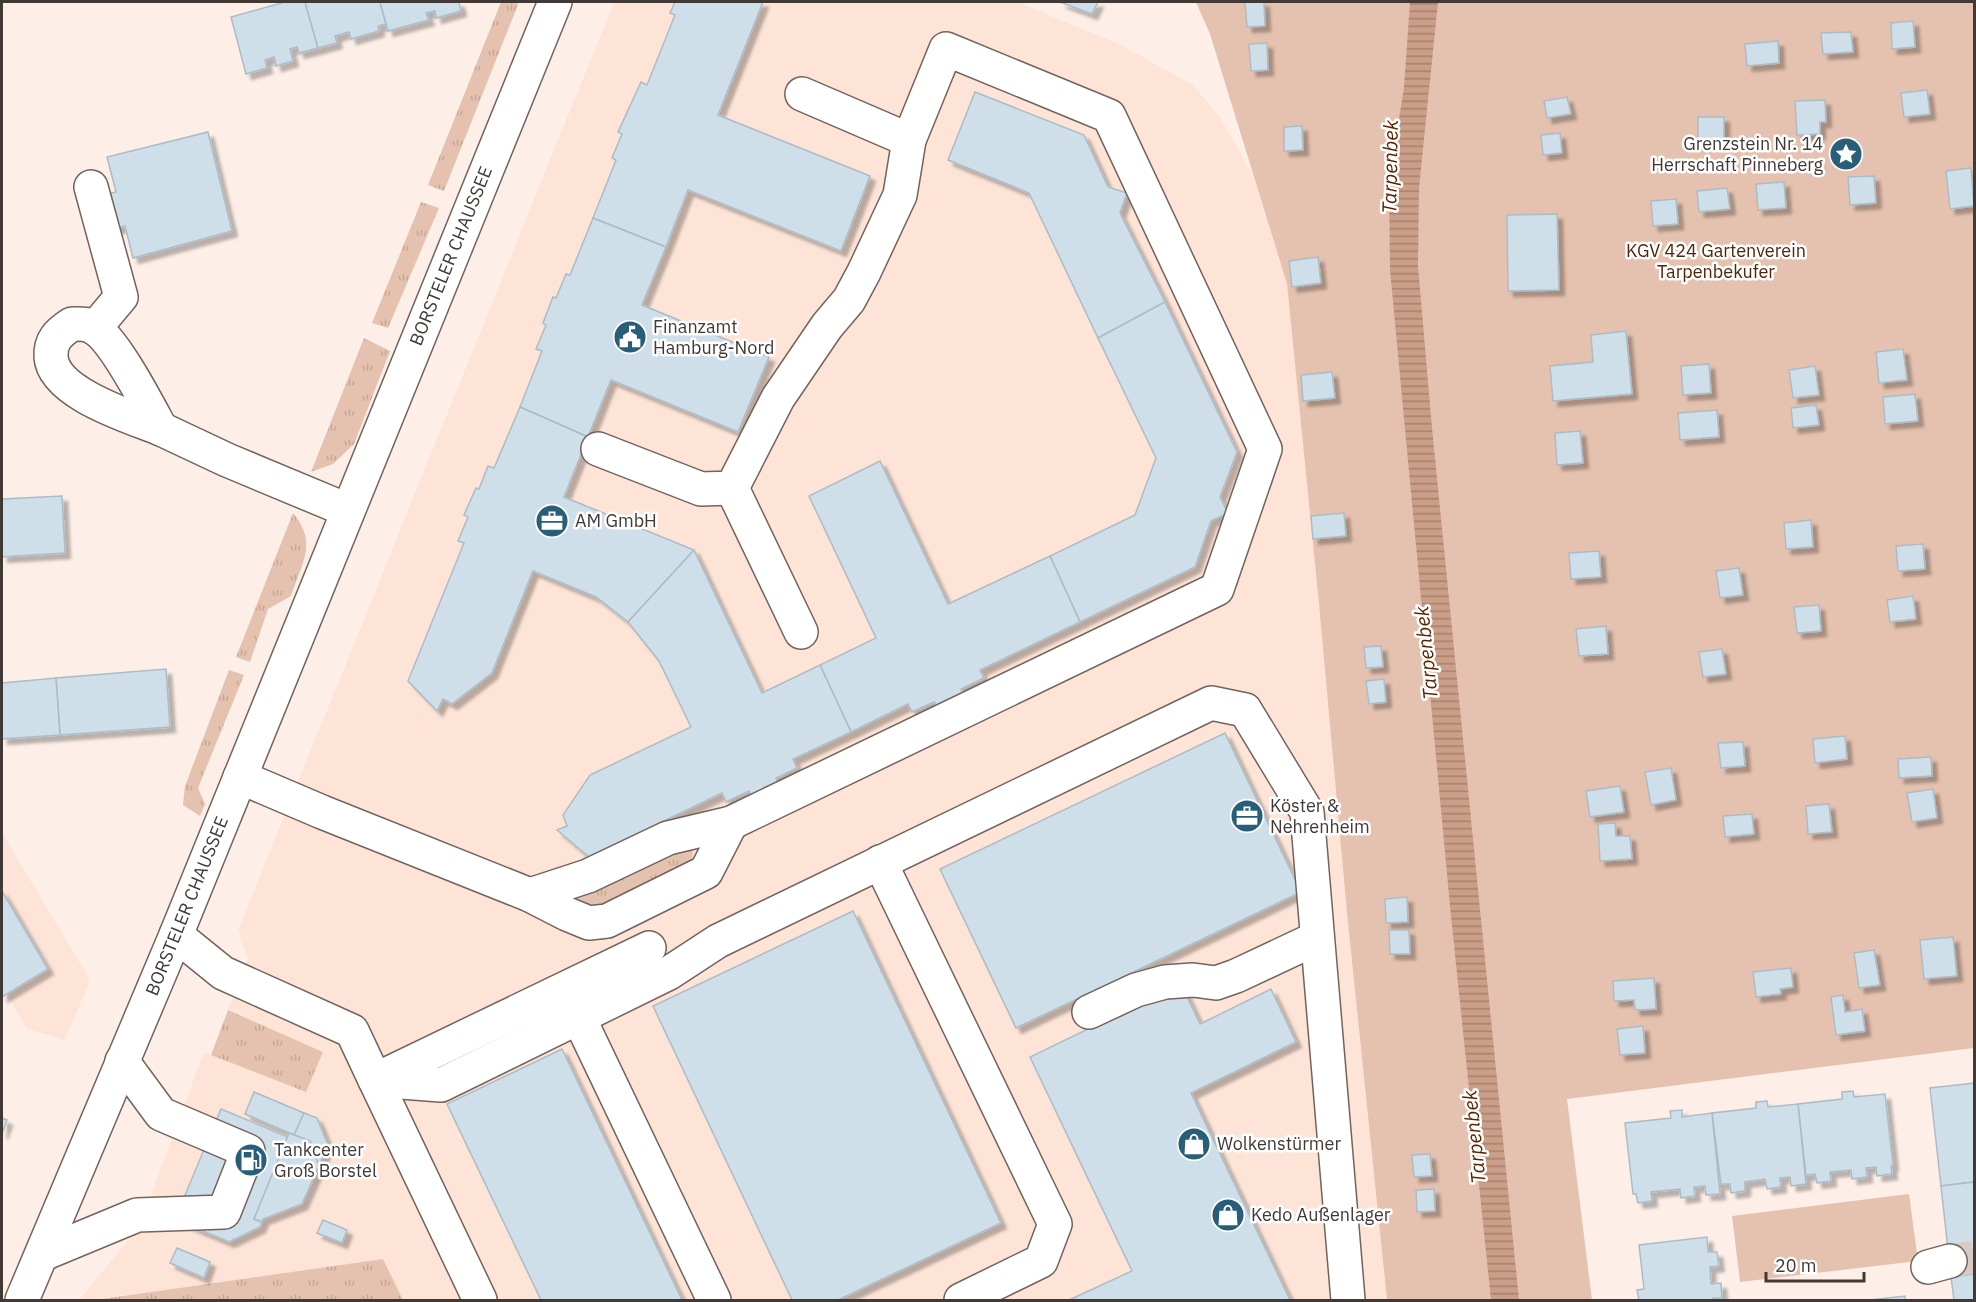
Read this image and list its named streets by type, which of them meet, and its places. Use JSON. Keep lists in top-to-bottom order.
{
  "streets": {
    "main road": ["BORSTELER CHAUSSEE"]
  },
  "water": ["Tarpenbek"],
  "parks": ["KGV 424 Gartenverein Tarpenbekufer"],
  "places": {
    "place": ["Grenzstein Nr. 14 Herrschaft Pinneberg"],
    "public building": ["Finanzamt Hamburg-Nord"],
    "office": ["AM GmbH", "Köster & Nehrenheim"],
    "shop": ["Wolkenstürmer", "Kedo Außenlager"],
    "fuel station": ["Tankcenter Groß Borstel"]
  },
  "scale_bar": "20 m"
}
